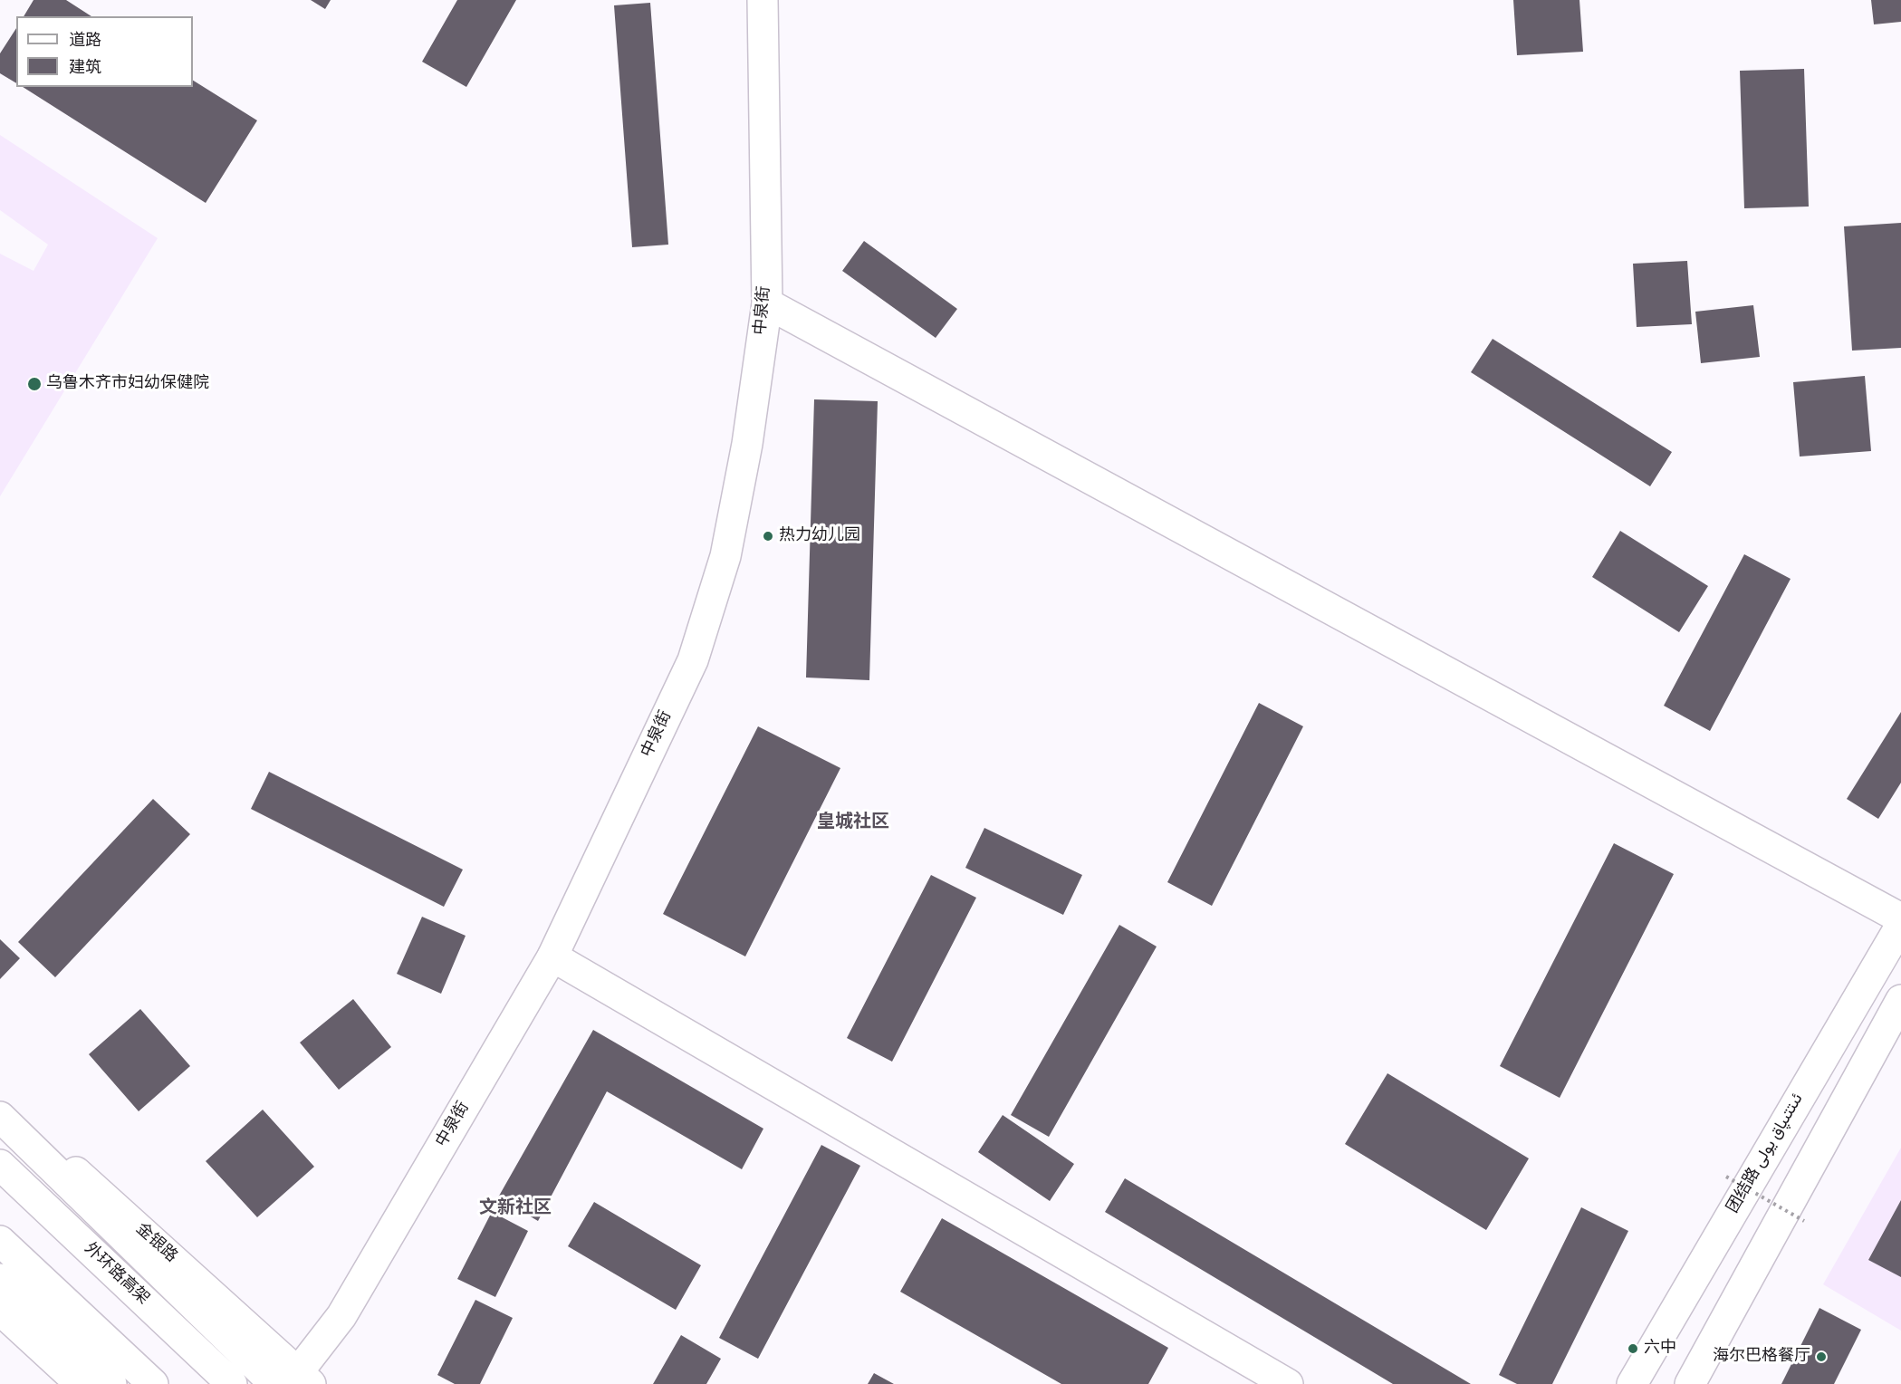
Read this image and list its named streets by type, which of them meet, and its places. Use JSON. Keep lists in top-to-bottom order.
{
  "streets": {
    "main road": [
      "中泉街",
      "团结路 ئىتتىپاق يولى",
      "金银路",
      "外环路高架"
    ]
  },
  "crossings": [
    ["中泉街", "金银路"]
  ],
  "districts": ["皇城社区", "文新社区"],
  "places": [
    "乌鲁木齐市妇幼保健院",
    "热力幼儿园",
    "六中",
    "海尔巴格餐厅"
  ],
  "legend": ["道路", "建筑"]
}
